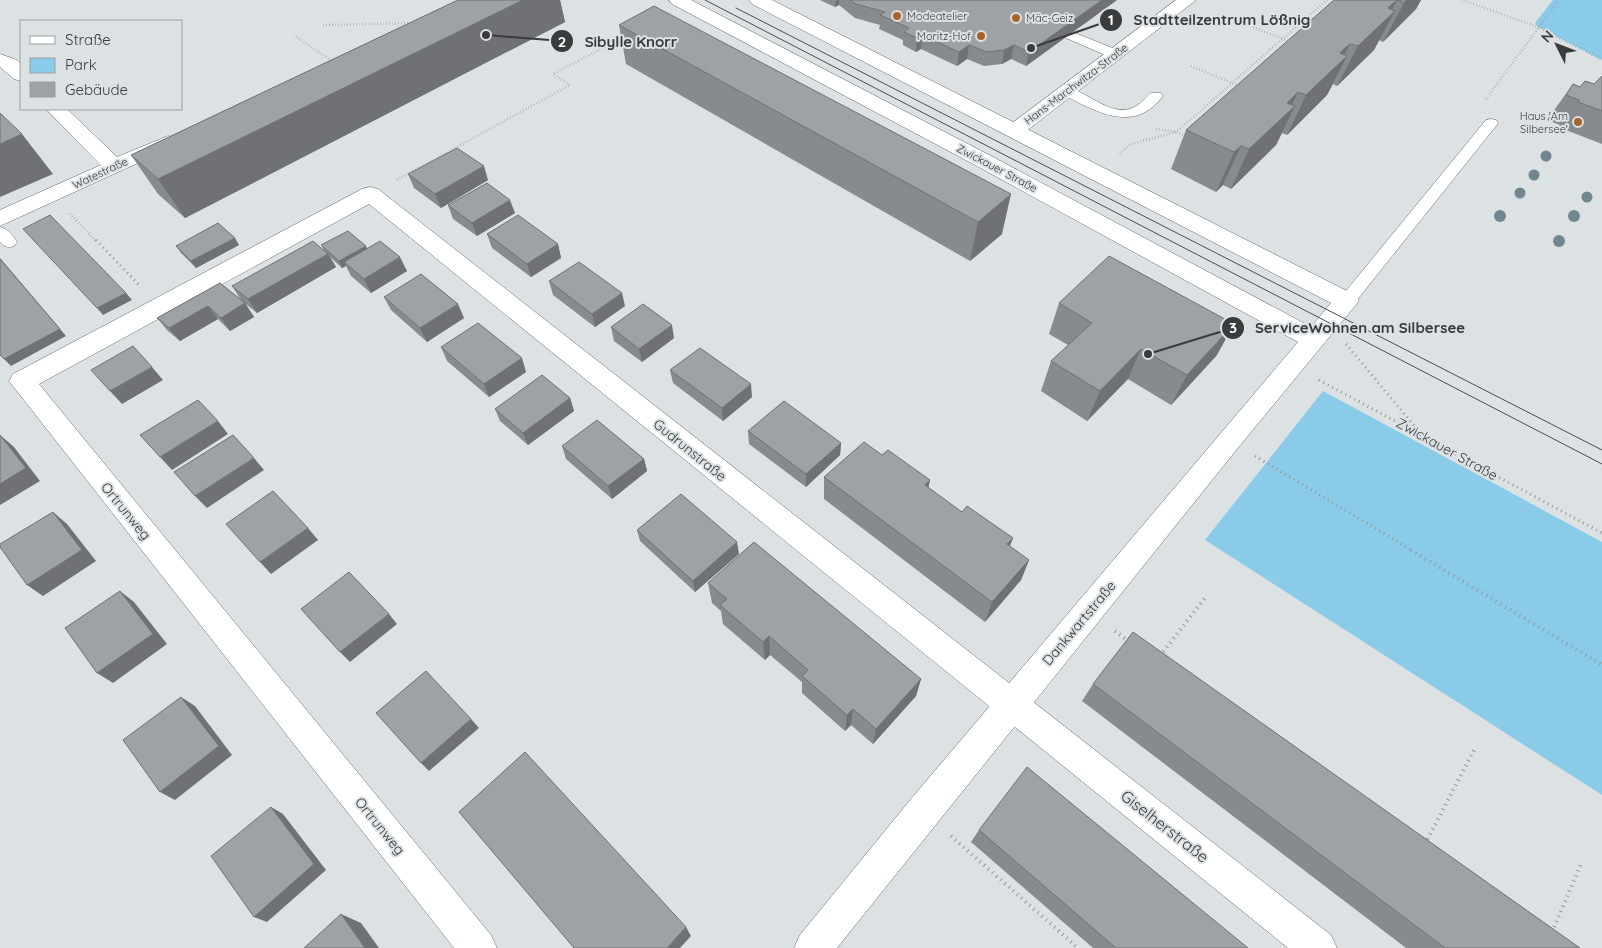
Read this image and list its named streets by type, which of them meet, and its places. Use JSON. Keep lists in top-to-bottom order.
{
  "streets": {
    "street": [
      "Hans-Marchwitza-Straße",
      "Zwickauer Straße",
      "Watestraße",
      "Gudrunstraße",
      "Ortrunweg",
      "Dankwartstraße",
      "Giselherstraße"
    ]
  },
  "crossings": [
    ["Zwickauer Straße", "Dankwartstraße"],
    ["Gudrunstraße", "Ortrunweg"],
    ["Gudrunstraße", "Dankwartstraße"],
    ["Gudrunstraße", "Giselherstraße"],
    ["Dankwartstraße", "Giselherstraße"]
  ],
  "places": [
    "Modeatelier",
    "Mäc-Geiz",
    "Sibylle Knorr",
    "Moritz-Hof",
    "Stadtteilzentrum Lößnig",
    "Haus 'Am Silbersee'",
    "ServiceWohnen am Silbersee"
  ],
  "legend": ["Straße", "Park", "Gebäude"],
  "north": "top left"
}
